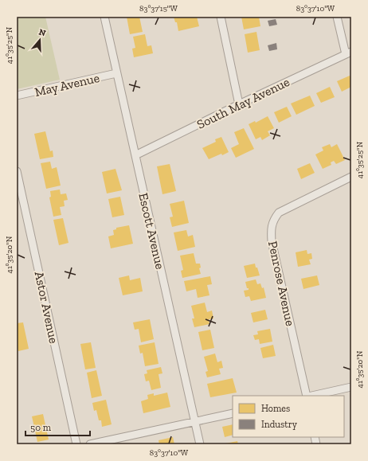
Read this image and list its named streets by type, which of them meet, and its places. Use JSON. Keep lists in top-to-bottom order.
{
  "streets": {
    "street": [
      "May Avenue",
      "South May Avenue",
      "Escott Avenue",
      "Penrose Avenue",
      "Astor Avenue"
    ]
  },
  "crossings": [
    ["May Avenue", "Escott Avenue"],
    ["South May Avenue", "Escott Avenue"]
  ],
  "legend": ["Homes", "Industry"],
  "scale_bar": "50 m",
  "north": "top",
  "coordinates": [
    "83°37'15\"W",
    "83°37'10\"W",
    "41°35'25\"N",
    "41°35'20\"N"
  ]
}
